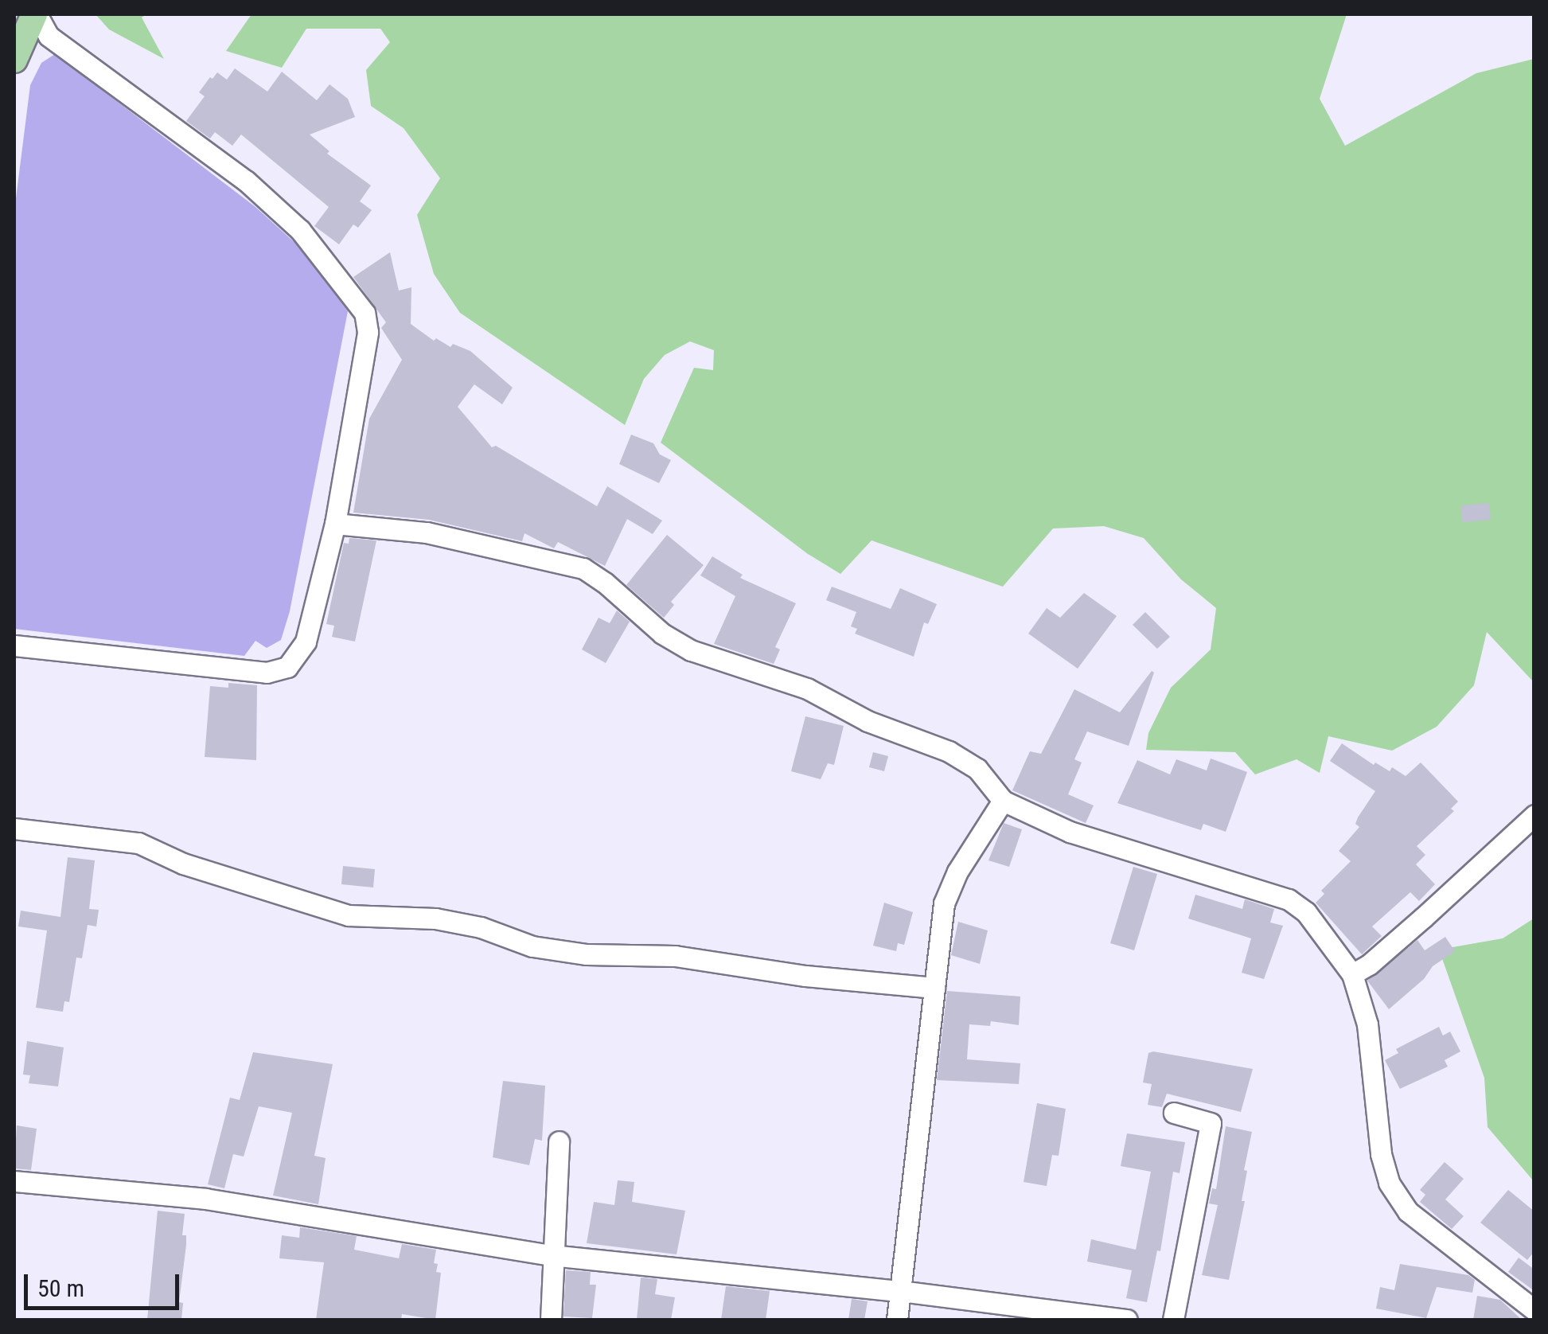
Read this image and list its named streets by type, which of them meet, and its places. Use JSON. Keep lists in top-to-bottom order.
{
  "scale_bar": "50 m"
}
